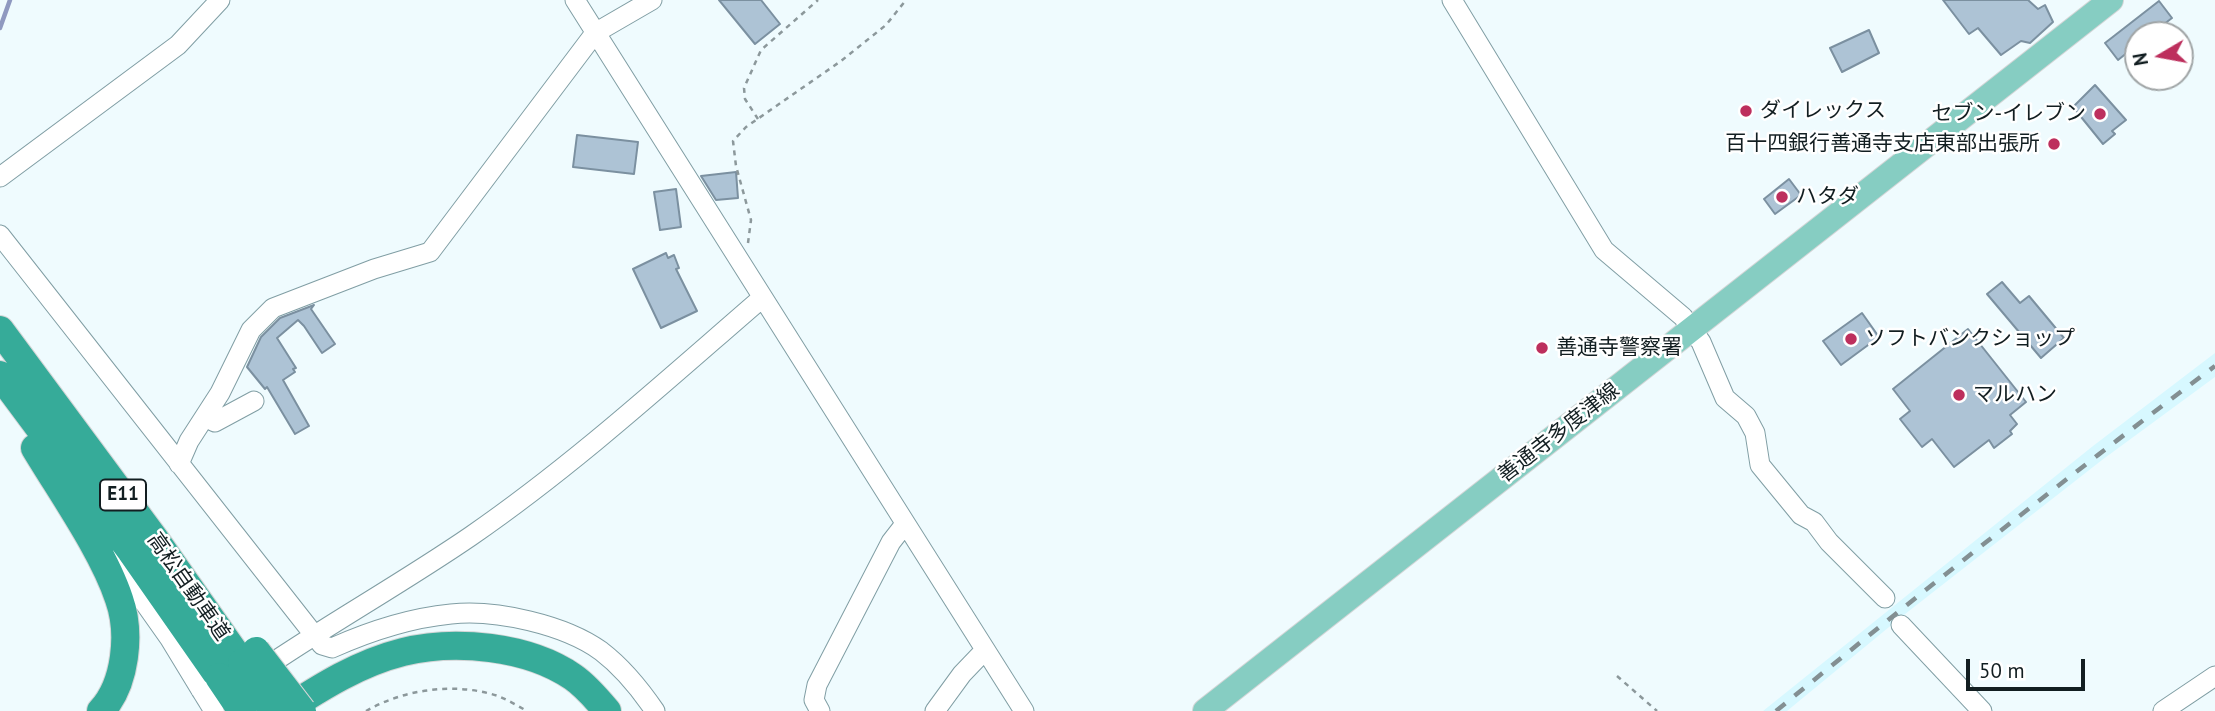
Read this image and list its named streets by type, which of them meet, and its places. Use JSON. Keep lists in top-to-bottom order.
{
  "streets": {
    "highway": ["E11", "高松自動車道"],
    "main road": ["善通寺多度津線"]
  },
  "places": [
    "ダイレックス",
    "セブン-イレブン",
    "百十四銀行善通寺支店東部出張所",
    "ハタダ",
    "ソフトバンクショップ",
    "善通寺警察署",
    "マルハン"
  ],
  "scale_bar": "50 m",
  "north": "left"
}
